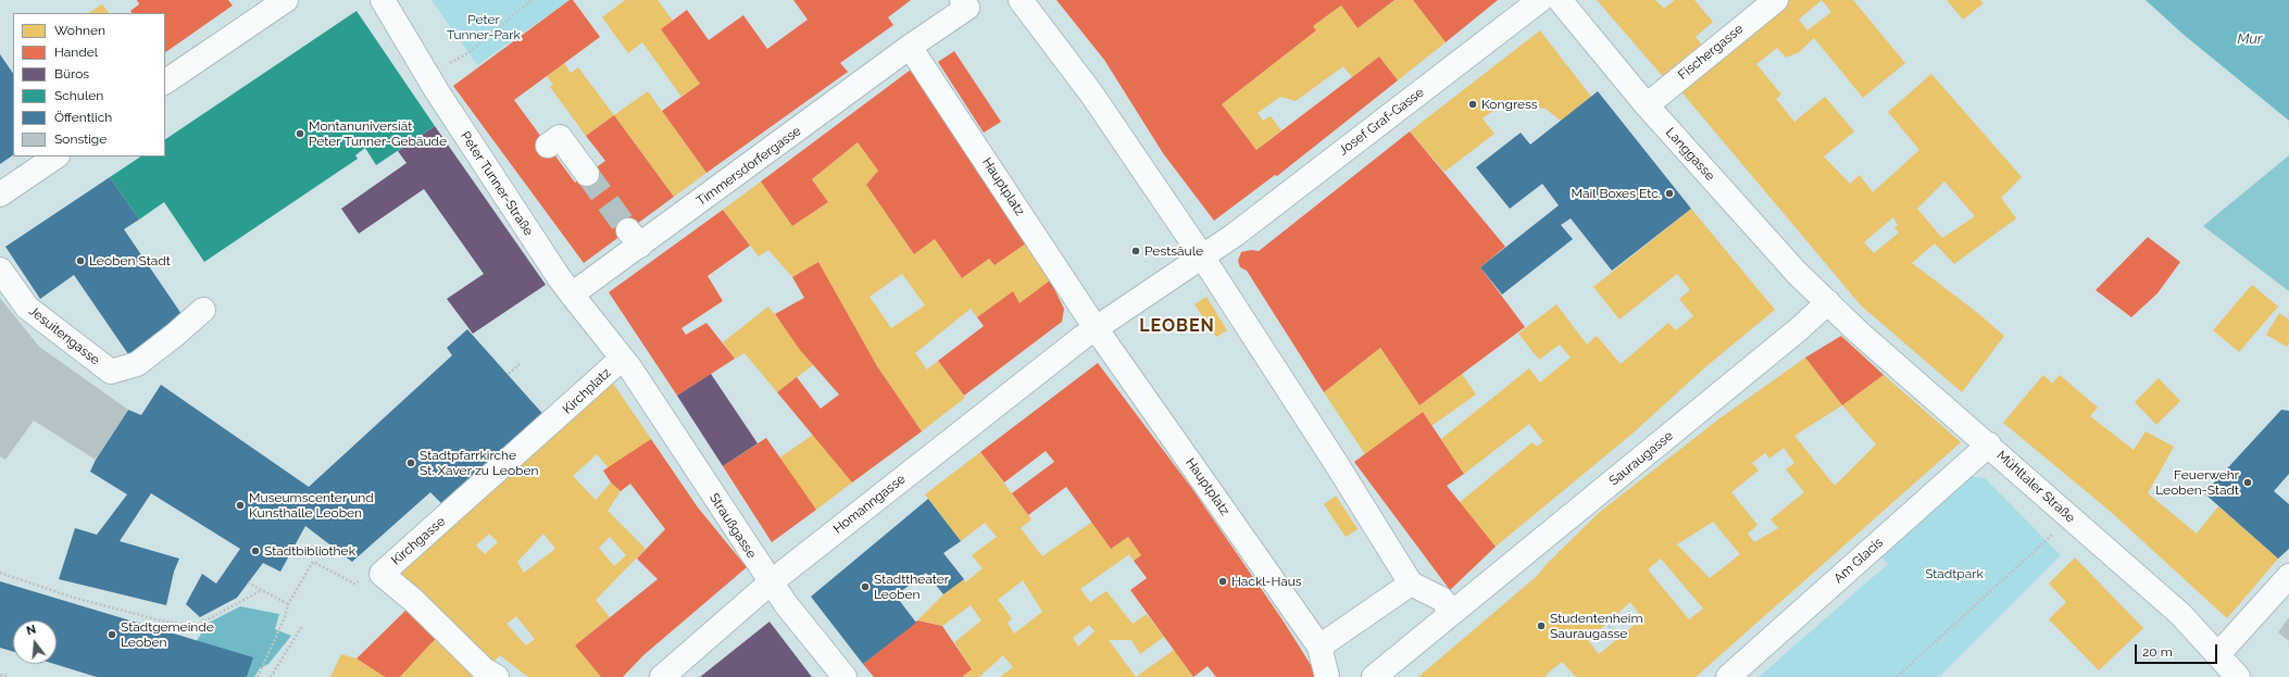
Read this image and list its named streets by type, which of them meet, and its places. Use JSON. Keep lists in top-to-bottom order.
{
  "streets": {
    "street": [
      "Fischergasse",
      "Josef Graf-Gasse",
      "Langgasse",
      "Timmersdorfergasse",
      "Peter Tunner-Straße",
      "Hauptplatz",
      "Jesuitengasse",
      "Kirchplatz",
      "Sauraugasse",
      "Mühltaler Straße",
      "Homanngasse",
      "Straußgasse",
      "Kirchgasse",
      "Am Glacis"
    ]
  },
  "crossings": [
    ["Fischergasse", "Langgasse"],
    ["Langgasse", "Sauraugasse"],
    ["Langgasse", "Mühltaler Straße"],
    ["Timmersdorfergasse", "Peter Tunner-Straße"],
    ["Timmersdorfergasse", "Hauptplatz"],
    ["Timmersdorfergasse", "Kirchplatz"],
    ["Peter Tunner-Straße", "Kirchplatz"],
    ["Hauptplatz", "Homanngasse"],
    ["Kirchplatz", "Straußgasse"],
    ["Kirchplatz", "Kirchgasse"],
    ["Sauraugasse", "Mühltaler Straße"],
    ["Mühltaler Straße", "Am Glacis"],
    ["Homanngasse", "Straußgasse"]
  ],
  "districts": ["LEOBEN"],
  "water": ["Mur"],
  "parks": ["Peter Tunner-Park", "Stadtpark"],
  "places": [
    "Kongress",
    "Montanuniversiät Peter Tunner-Gebäude",
    "Mail Boxes Etc.",
    "Pestsäule",
    "Leoben Stadt",
    "Stadtpfarrkirche St. Xaver zu Leoben",
    "Feuerwehr Leoben-Stadt",
    "Museumscenter und Kunsthalle Leoben",
    "Stadtbibliothek",
    "Hackl-Haus",
    "Stadttheater Leoben",
    "Studentenheim Sauraugasse",
    "Stadtgemeinde Leoben"
  ],
  "legend": [
    "Wohnen",
    "Handel",
    "Büros",
    "Schulen",
    "Öffentlich",
    "Sonstige"
  ],
  "scale_bar": "20 m",
  "north": "top"
}
